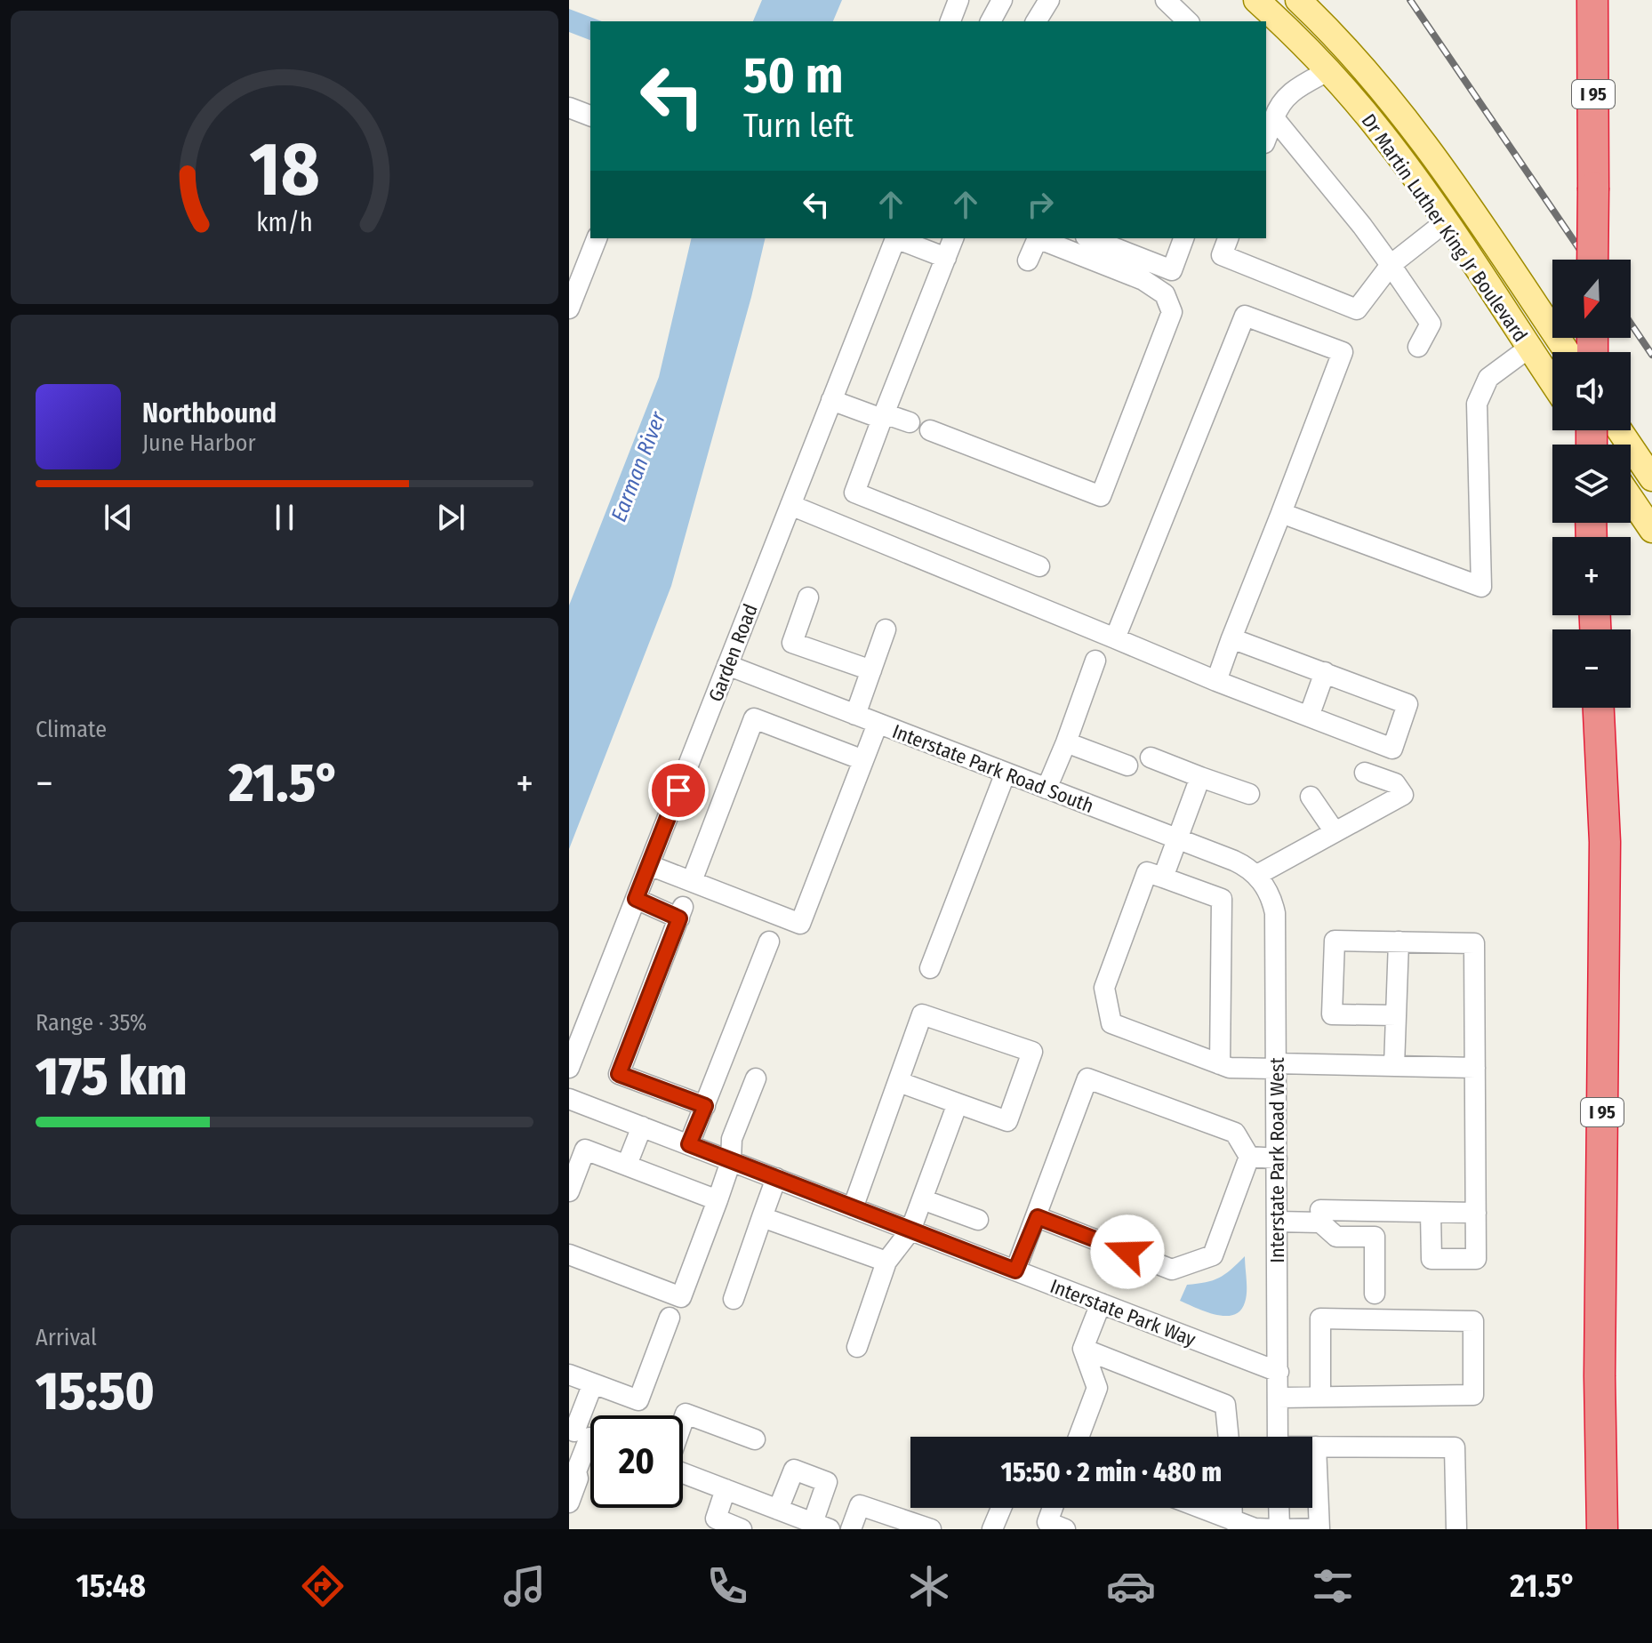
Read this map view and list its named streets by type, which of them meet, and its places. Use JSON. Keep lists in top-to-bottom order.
{
  "streets": {
    "highway": ["I 95"],
    "main road": ["Dr Martin Luther King Jr Boulevard"],
    "street": [
      "Garden Road",
      "Interstate Park Road South",
      "Interstate Park Road West",
      "Interstate Park Way"
    ]
  },
  "crossings": [
    ["Garden Road", "Interstate Park Road South"],
    ["Interstate Park Road South", "Interstate Park Road West"],
    ["Interstate Park Road West", "Interstate Park Way"]
  ],
  "water": ["Earman River"],
  "north": "bottom",
  "page": {
    "turn": ["50 m", "Turn left"],
    "map_buttons": ["+", "−"],
    "song": ["Northbound", "June Harbor"],
    "tile": [
      "Climate",
      ["Range · 35%", "175 km"],
      ["Arrival", "15:50"]
    ],
    "heat": ["−", "21.5°", "+"],
    "limit": "20",
    "trip": "15:50 · 2 min · 480 m",
    "tabs": ["15:48", "21.5°"],
    "gauge": ["18", "km/h"]
  }
}
